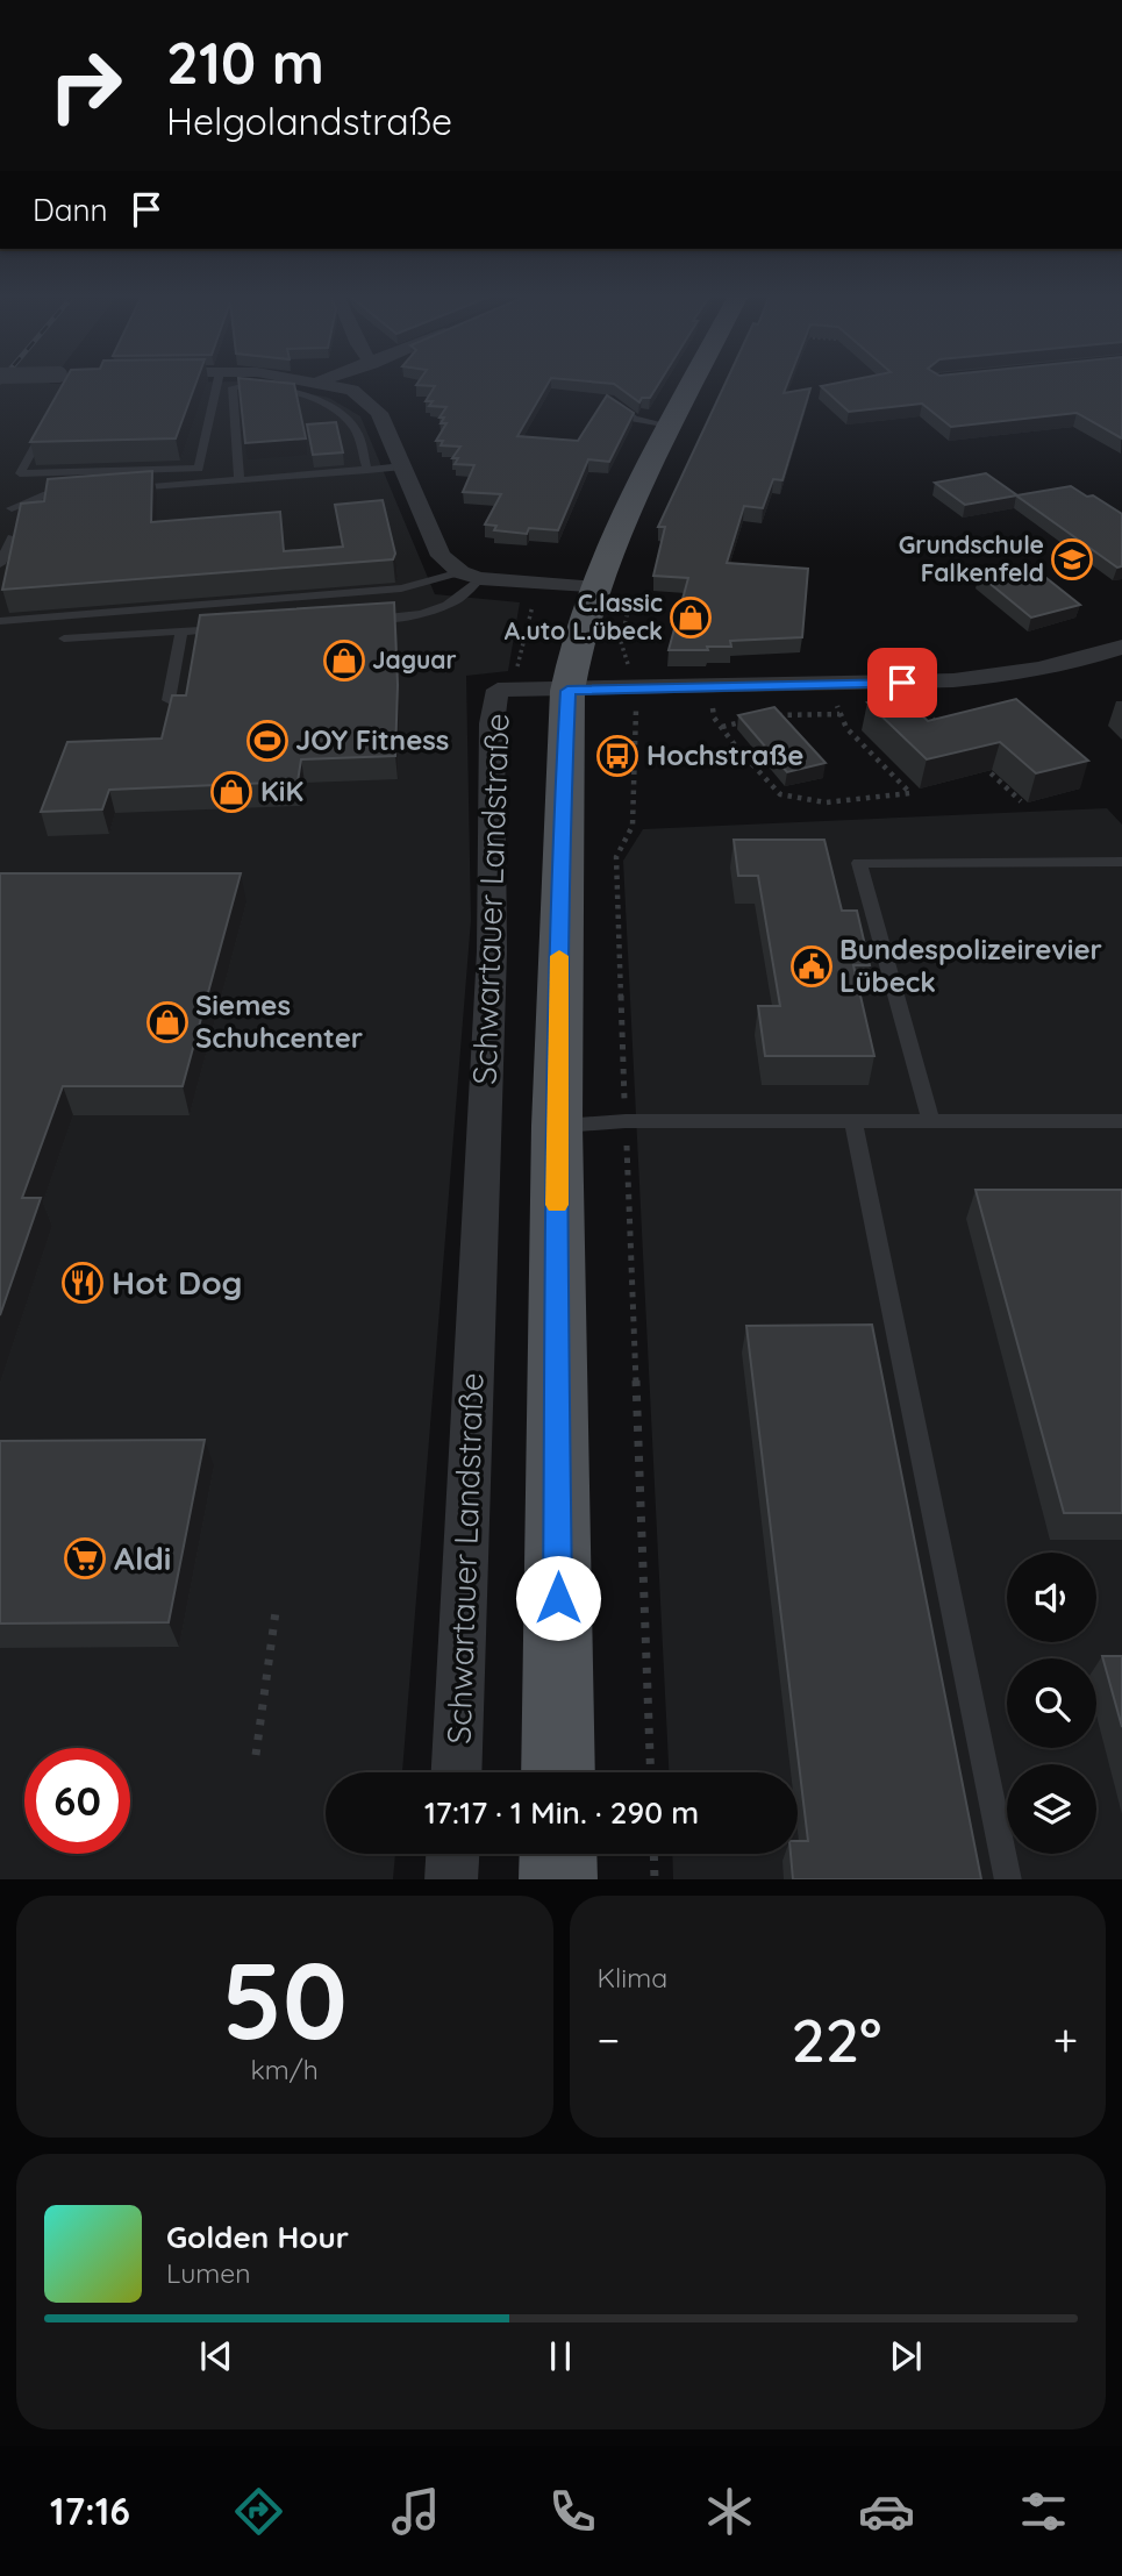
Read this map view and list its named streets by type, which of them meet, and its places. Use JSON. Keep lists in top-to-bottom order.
{
  "streets": {
    "street": ["Schwartauer Landstraße"]
  },
  "places": {
    "school or university": ["Grundschule Falkenfeld"],
    "shop": [
      "C.lassic A.uto L.übeck",
      "Jaguar",
      "KiK",
      "Siemes Schuhcenter"
    ],
    "sports": ["JOY Fitness"],
    "bus stop": ["Hochstraße"],
    "public building": ["Bundespolizeirevier Lübeck"],
    "restaurant": ["Hot Dog"],
    "supermarket": ["Aldi"]
  },
  "page": {
    "turn": ["210 m", "Helgolandstraße"],
    "then": "Dann",
    "limit": "60",
    "trip": "17:17 · 1 Min. · 290 m",
    "tile": [
      ["50", "km/h"],
      "Klima"
    ],
    "heat": ["−", "22°", "+"],
    "song": ["Golden Hour", "Lumen"],
    "tabs": "17:16"
  }
}
